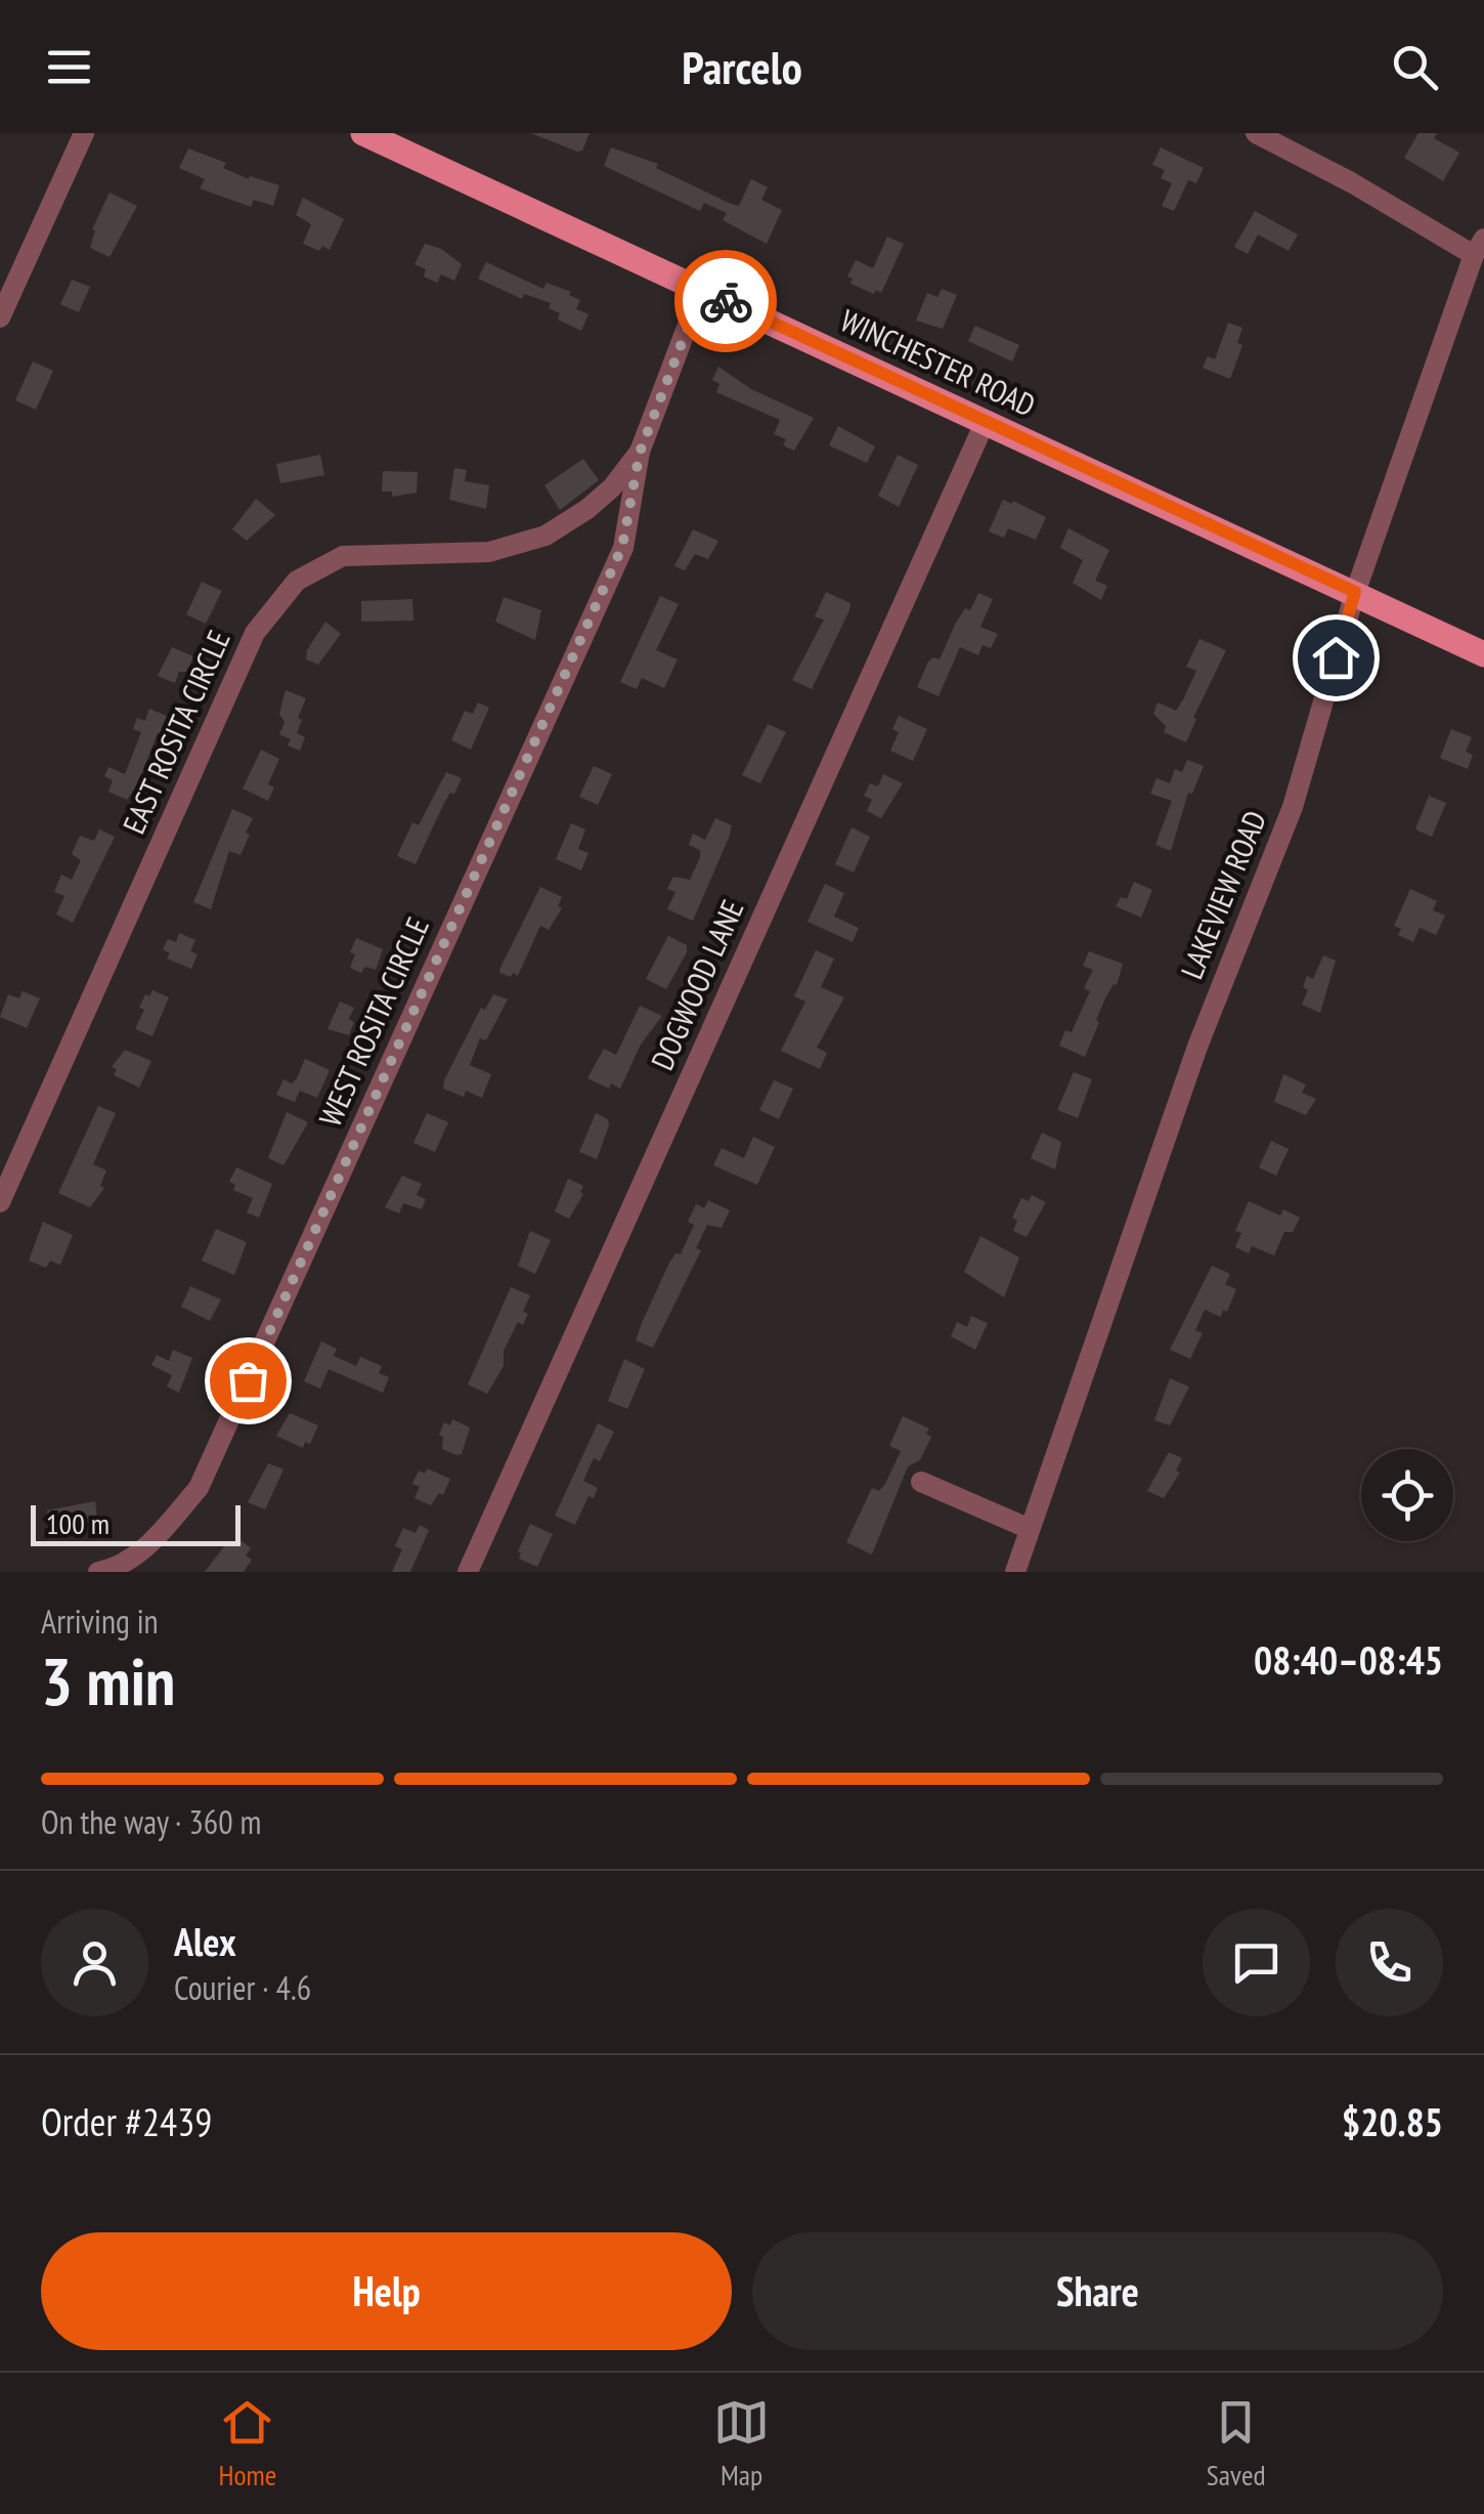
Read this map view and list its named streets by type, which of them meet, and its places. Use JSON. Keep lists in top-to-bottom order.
{
  "streets": {
    "main road": ["WINCHESTER ROAD"],
    "street": [
      "EAST ROSITA CIRCLE",
      "LAKEVIEW ROAD",
      "DOGWOOD LANE",
      "WEST ROSITA CIRCLE"
    ]
  },
  "crossings": [
    ["WINCHESTER ROAD", "EAST ROSITA CIRCLE"],
    ["WINCHESTER ROAD", "LAKEVIEW ROAD"],
    ["WINCHESTER ROAD", "DOGWOOD LANE"],
    ["EAST ROSITA CIRCLE", "WEST ROSITA CIRCLE"]
  ],
  "scale_bar": "100 m",
  "page": {
    "header": "Parcelo",
    "scale": "100 m",
    "heading": ["3 min", "Arriving in", "08:40–08:45"],
    "panel": [
      "Alex",
      "Courier · 4.6",
      "Order #2439",
      "$20.85"
    ],
    "bar": "On the way · 360 m",
    "buttons": ["Help", "Share"],
    "tabs": ["Home", "Map", "Saved"]
  }
}
